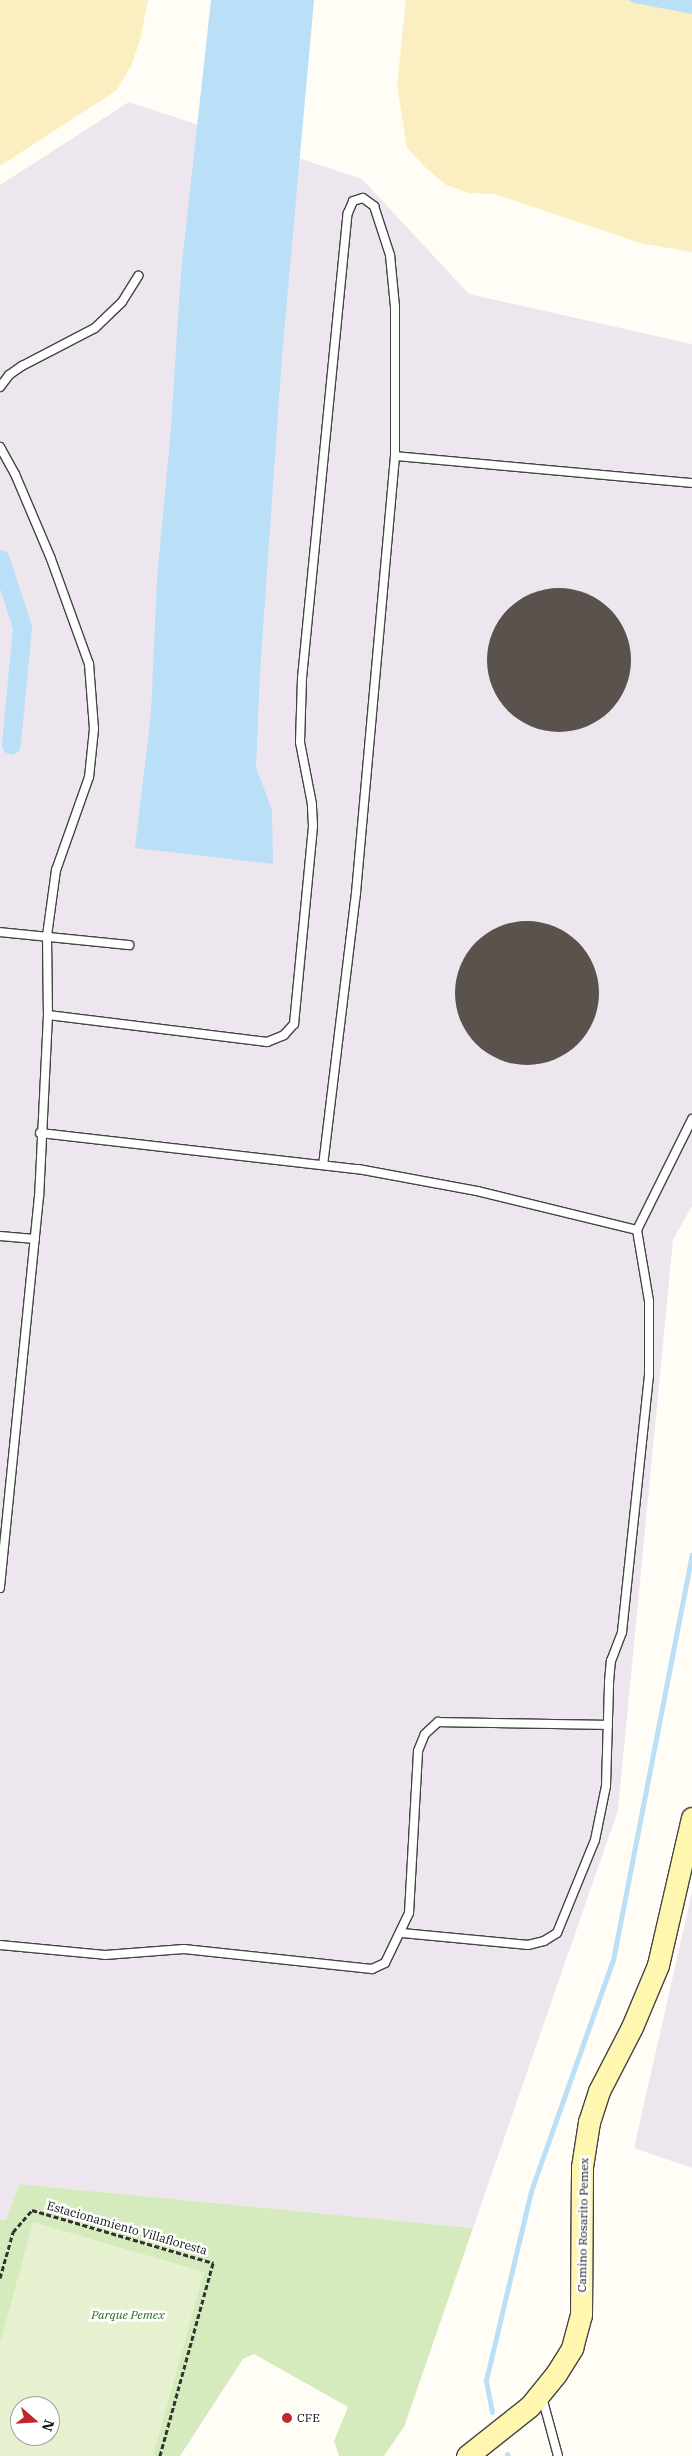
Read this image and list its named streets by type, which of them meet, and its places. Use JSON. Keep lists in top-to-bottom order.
{
  "streets": {
    "street": ["Camino Rosarito Pemex"],
    "path": ["Estacionamiento Villafloresta"]
  },
  "parks": ["Parque Pemex"],
  "places": ["CFE"],
  "north": "right"
}
